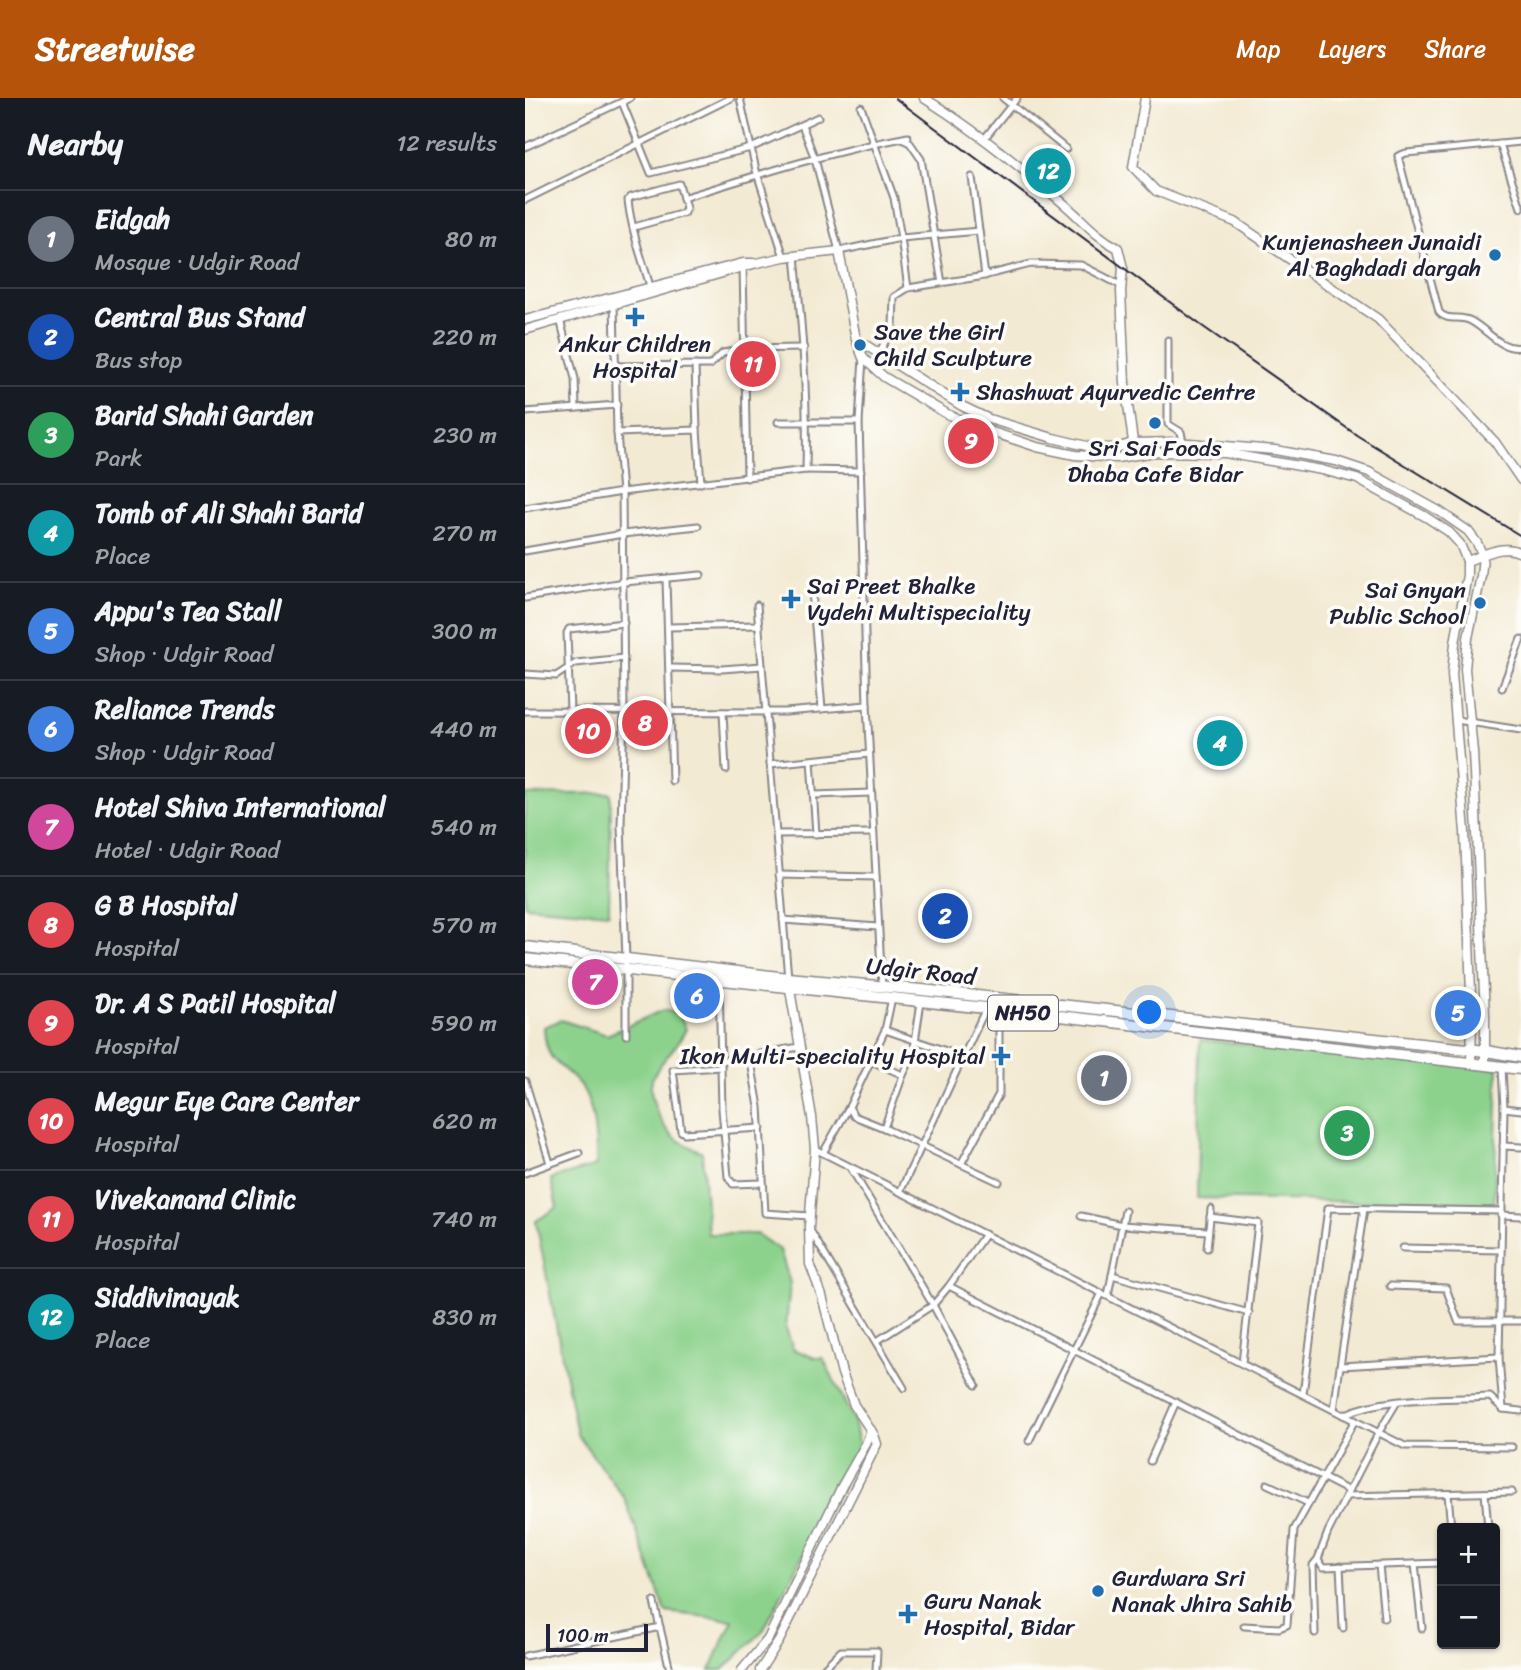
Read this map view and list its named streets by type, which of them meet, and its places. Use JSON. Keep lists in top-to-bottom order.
{
  "streets": {
    "highway": ["Udgir Road", "NH50"]
  },
  "places": {
    "other": [
      "Kunjenasheen Junaidi Al Baghdadi dargah",
      "Save the Girl Child Sculpture",
      "Sri Sai Foods Dhaba Cafe Bidar",
      "Sai Gnyan Public School",
      "Gurdwara Sri Nanak Jhira Sahib"
    ],
    "health": [
      "Ankur Children Hospital",
      "Shashwat Ayurvedic Centre",
      "Sai Preet Bhalke Vydehi Multispeciality",
      "Ikon Multi-speciality Hospital",
      "Guru Nanak Hospital, Bidar"
    ]
  },
  "scale_bar": "100 m",
  "page": {
    "header": "Streetwise",
    "nav": ["Map", "Layers", "Share"],
    "heading": ["Nearby", "12 results"],
    "pins": [
      "12",
      "11",
      "9",
      "8",
      "10",
      "4",
      "2",
      "7",
      "6",
      "5",
      "1",
      "3"
    ],
    "list": [
      {
        "mark": "1",
        "name": "Eidgah",
        "note": "Mosque · Udgir Road",
        "value": "80 m"
      },
      {
        "mark": "2",
        "name": "Central Bus Stand",
        "note": "Bus stop",
        "value": "220 m"
      },
      {
        "mark": "3",
        "name": "Barid Shahi Garden",
        "note": "Park",
        "value": "230 m"
      },
      {
        "mark": "4",
        "name": "Tomb of Ali Shahi Barid",
        "note": "Place",
        "value": "270 m"
      },
      {
        "mark": "5",
        "name": "Appu's Tea Stall",
        "note": "Shop · Udgir Road",
        "value": "300 m"
      },
      {
        "mark": "6",
        "name": "Reliance Trends",
        "note": "Shop · Udgir Road",
        "value": "440 m"
      },
      {
        "mark": "7",
        "name": "Hotel Shiva International",
        "note": "Hotel · Udgir Road",
        "value": "540 m"
      },
      {
        "mark": "8",
        "name": "G B Hospital",
        "note": "Hospital",
        "value": "570 m"
      },
      {
        "mark": "9",
        "name": "Dr. A S Patil Hospital",
        "note": "Hospital",
        "value": "590 m"
      },
      {
        "mark": "10",
        "name": "Megur Eye Care Center",
        "note": "Hospital",
        "value": "620 m"
      },
      {
        "mark": "11",
        "name": "Vivekanand Clinic",
        "note": "Hospital",
        "value": "740 m"
      },
      {
        "mark": "12",
        "name": "Siddivinayak",
        "note": "Place",
        "value": "830 m"
      }
    ],
    "map_buttons": ["+", "−"],
    "scale": "100 m"
  }
}
